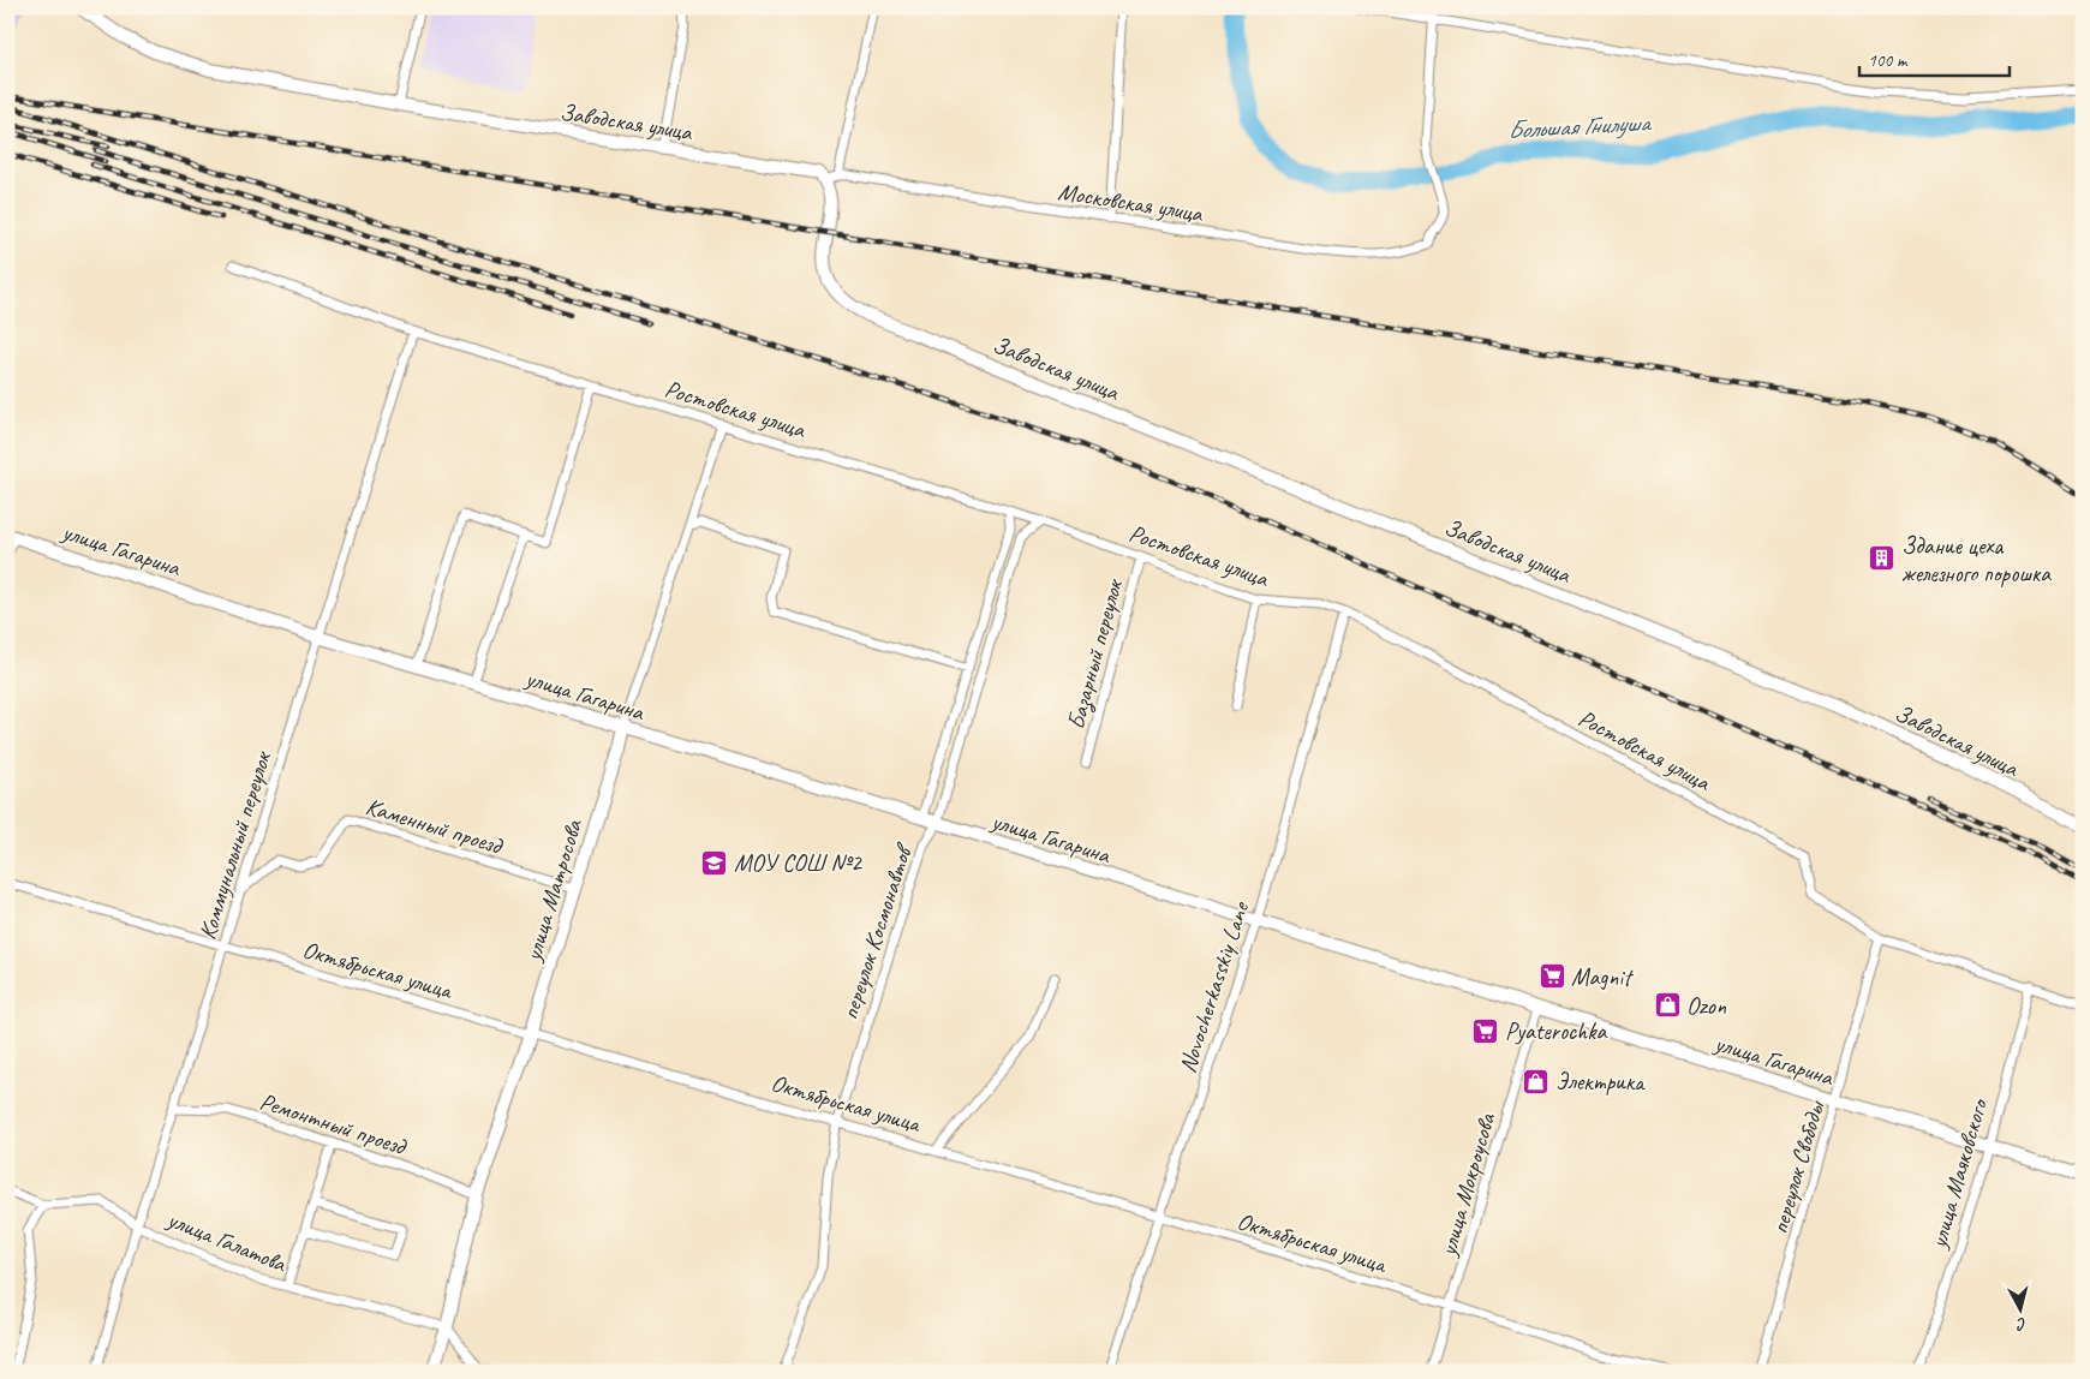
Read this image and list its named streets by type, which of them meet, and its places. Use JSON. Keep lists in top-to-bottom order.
{
  "streets": {
    "main road": ["Заводская улица", "улица Гагарина", "улица Матросова"],
    "street": [
      "Московская улица",
      "Ростовская улица",
      "Базарный переулок",
      "Каменный проезд",
      "Коммунальный переулок",
      "переулок Космонавтов",
      "Октябрьская улица",
      "Novocherkasskiy Lane",
      "Ремонтный проезд",
      "переулок Свободы",
      "улица Маяковского",
      "улица Мокроусова",
      "улица Галатова"
    ]
  },
  "crossings": [
    ["Заводская улица", "Московская улица"],
    ["Ростовская улица", "Базарный переулок"],
    ["Ростовская улица", "Коммунальный переулок"],
    ["Ростовская улица", "улица Матросова"],
    ["Ростовская улица", "переулок Космонавтов"],
    ["Ростовская улица", "Novocherkasskiy Lane"],
    ["Ростовская улица", "переулок Свободы"],
    ["Ростовская улица", "улица Маяковского"],
    ["улица Гагарина", "Коммунальный переулок"],
    ["улица Гагарина", "улица Матросова"],
    ["улица Гагарина", "переулок Космонавтов"],
    ["улица Гагарина", "Novocherkasskiy Lane"],
    ["улица Гагарина", "переулок Свободы"],
    ["улица Гагарина", "улица Маяковского"],
    ["улица Гагарина", "улица Мокроусова"],
    ["Каменный проезд", "Коммунальный переулок"],
    ["Каменный проезд", "улица Матросова"],
    ["Коммунальный переулок", "Октябрьская улица"],
    ["Коммунальный переулок", "Ремонтный проезд"],
    ["Коммунальный переулок", "улица Галатова"],
    ["улица Матросова", "Октябрьская улица"],
    ["улица Матросова", "Ремонтный проезд"],
    ["улица Матросова", "улица Галатова"],
    ["переулок Космонавтов", "Октябрьская улица"],
    ["Октябрьская улица", "Novocherkasskiy Lane"],
    ["Октябрьская улица", "улица Мокроусова"]
  ],
  "water": ["Большая Гнилуша"],
  "places": {
    "building": ["Здание цеха железного порошка"],
    "school or university": ["МОУ СОШ №2"],
    "supermarket": ["Magnit", "Pyaterochka"],
    "shop": ["Ozon", "Электрика"]
  },
  "scale_bar": "100 m",
  "north": "bottom"
}
